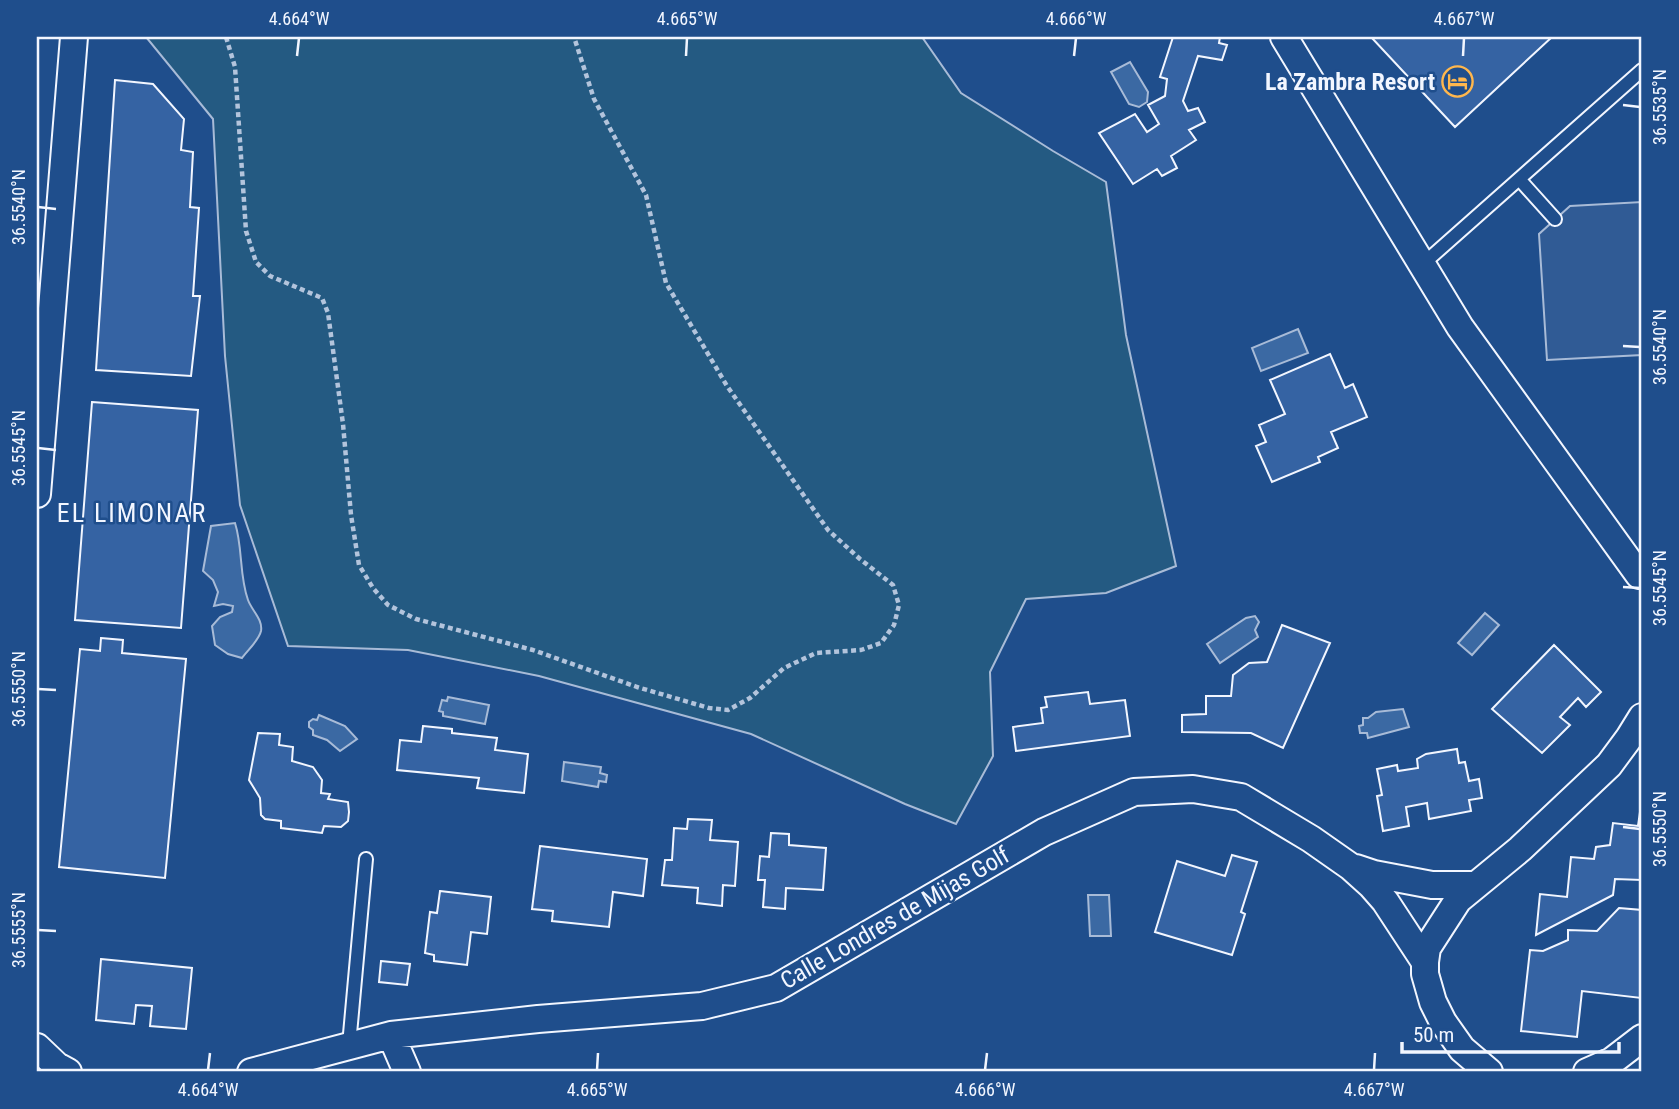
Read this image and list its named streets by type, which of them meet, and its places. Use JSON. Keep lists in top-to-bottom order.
{
  "streets": {
    "street": ["Calle Londres de Mijas Golf"]
  },
  "districts": ["EL LIMONAR"],
  "places": {
    "hotel": ["La Zambra Resort"]
  },
  "scale_bar": "50 m",
  "coordinates": [
    "4.664°W",
    "4.665°W",
    "4.666°W",
    "4.667°W",
    "36.5535°N",
    "36.5540°N",
    "36.5545°N",
    "36.5550°N",
    "36.5555°N"
  ]
}
